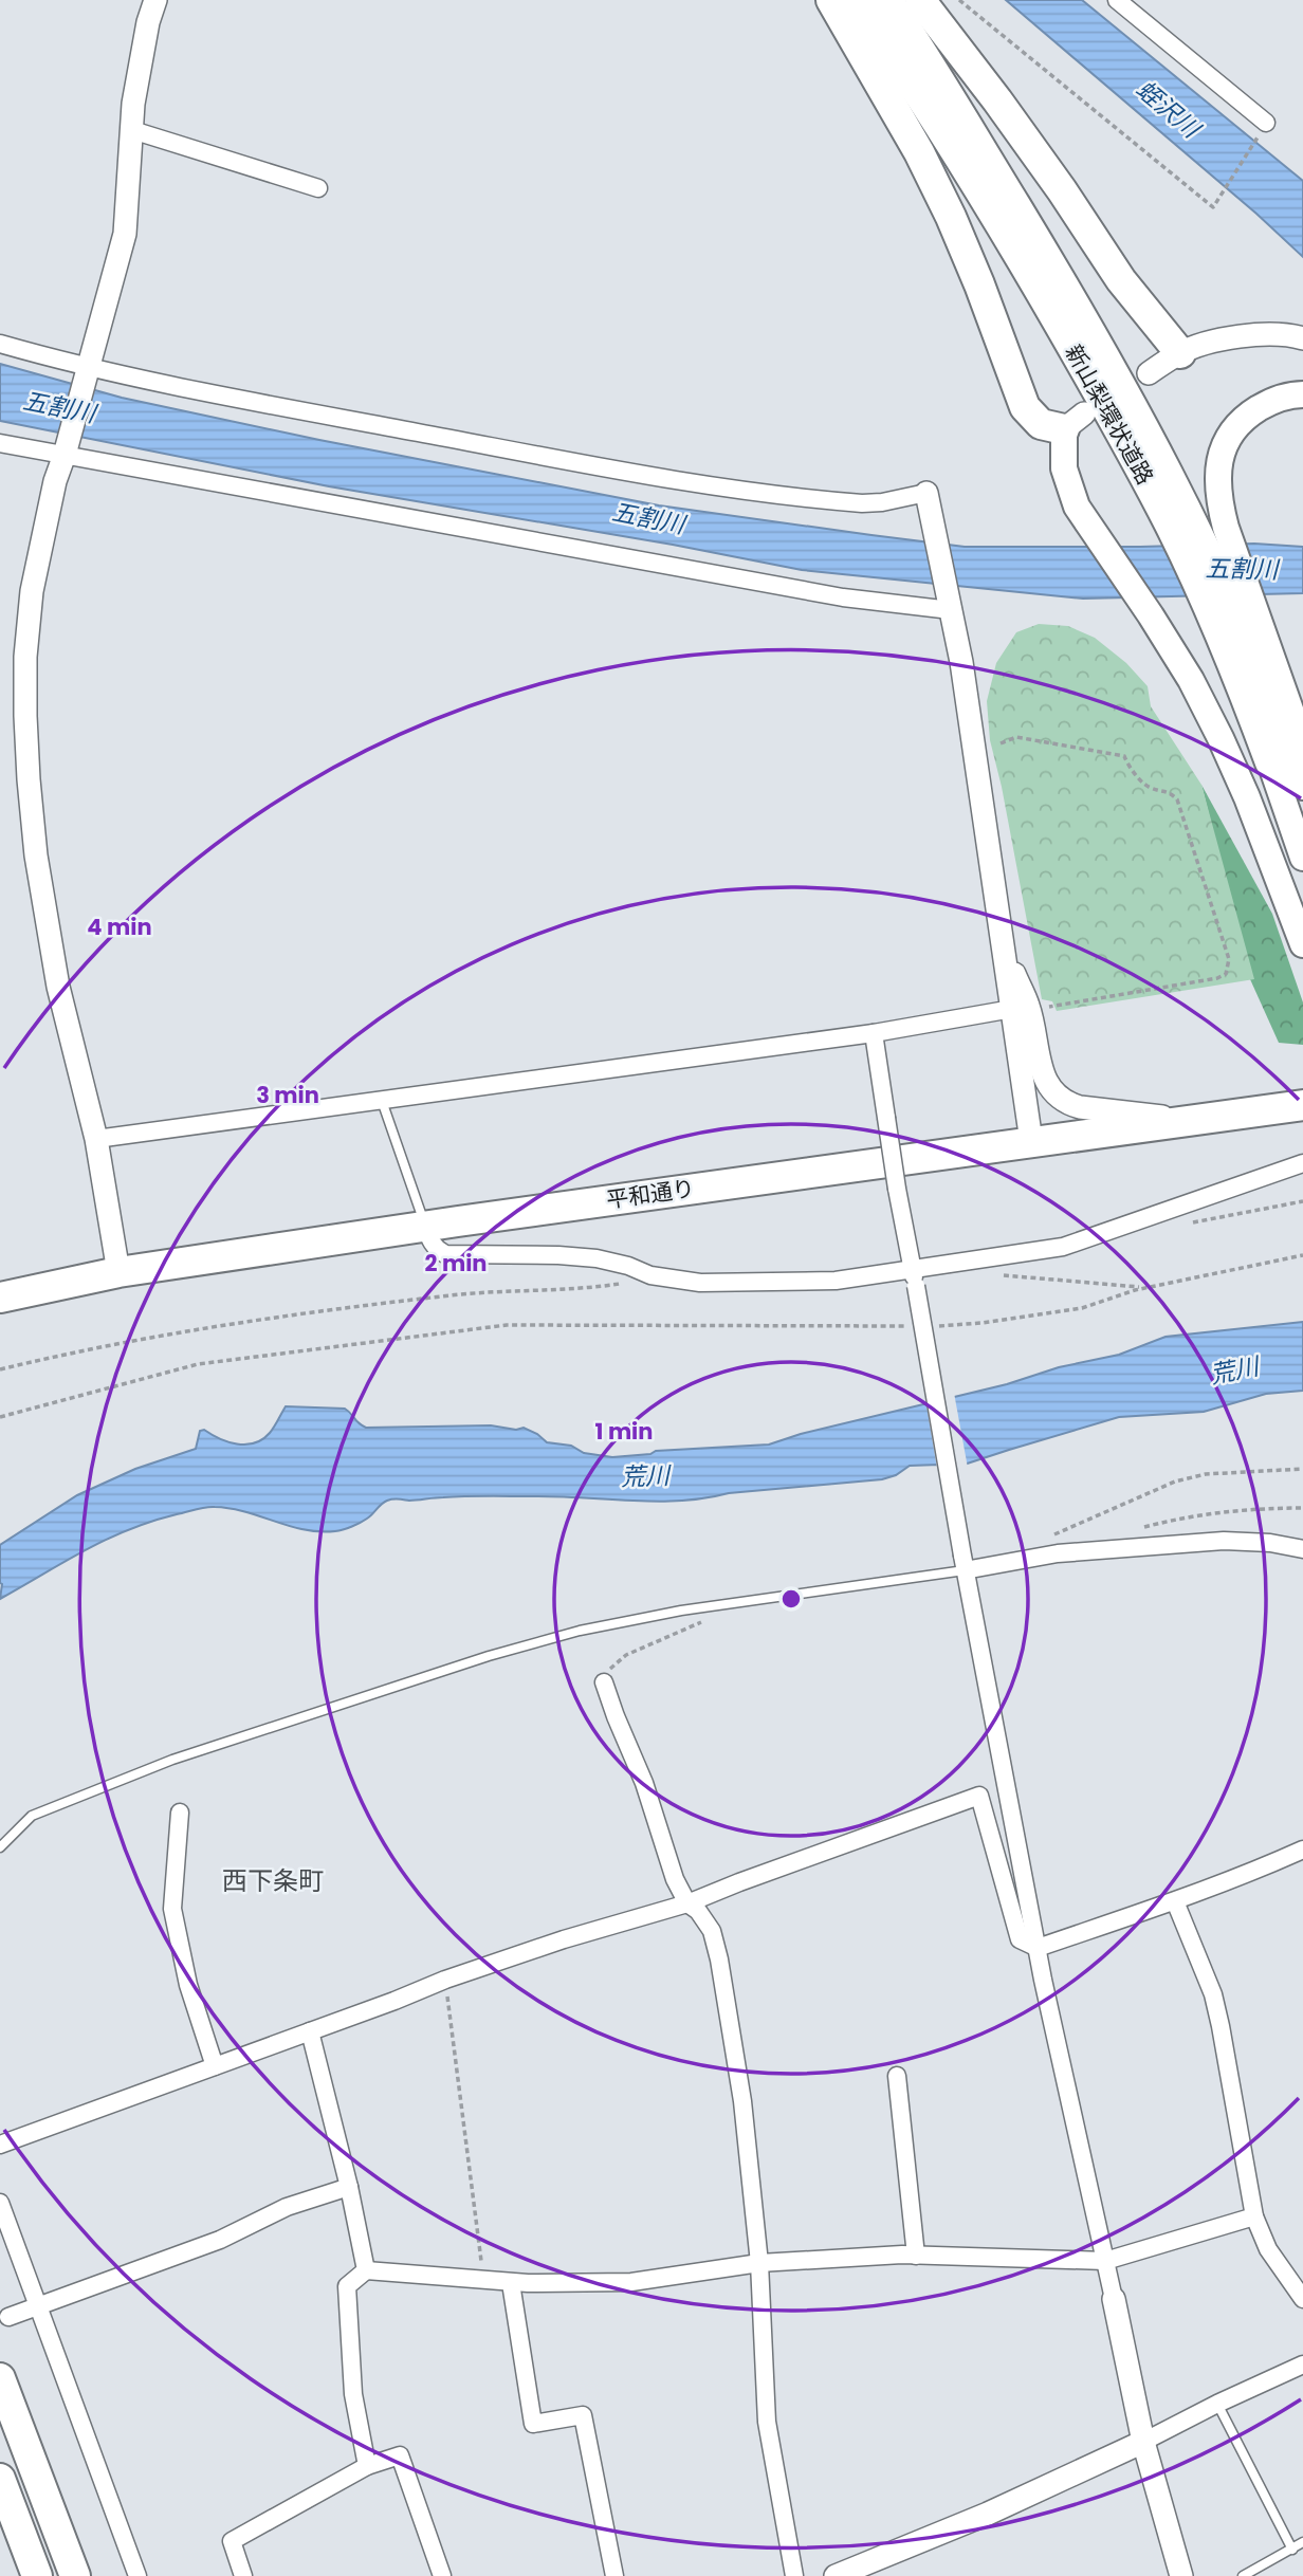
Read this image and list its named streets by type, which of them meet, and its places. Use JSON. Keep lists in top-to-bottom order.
{
  "streets": {
    "highway": ["新山梨環状道路", "平和通り"]
  },
  "districts": ["西下条町"],
  "water": ["蛭沢川", "五割川", "荒川"],
  "rings": [
    "4 min",
    "3 min",
    "2 min",
    "1 min"
  ]
}
